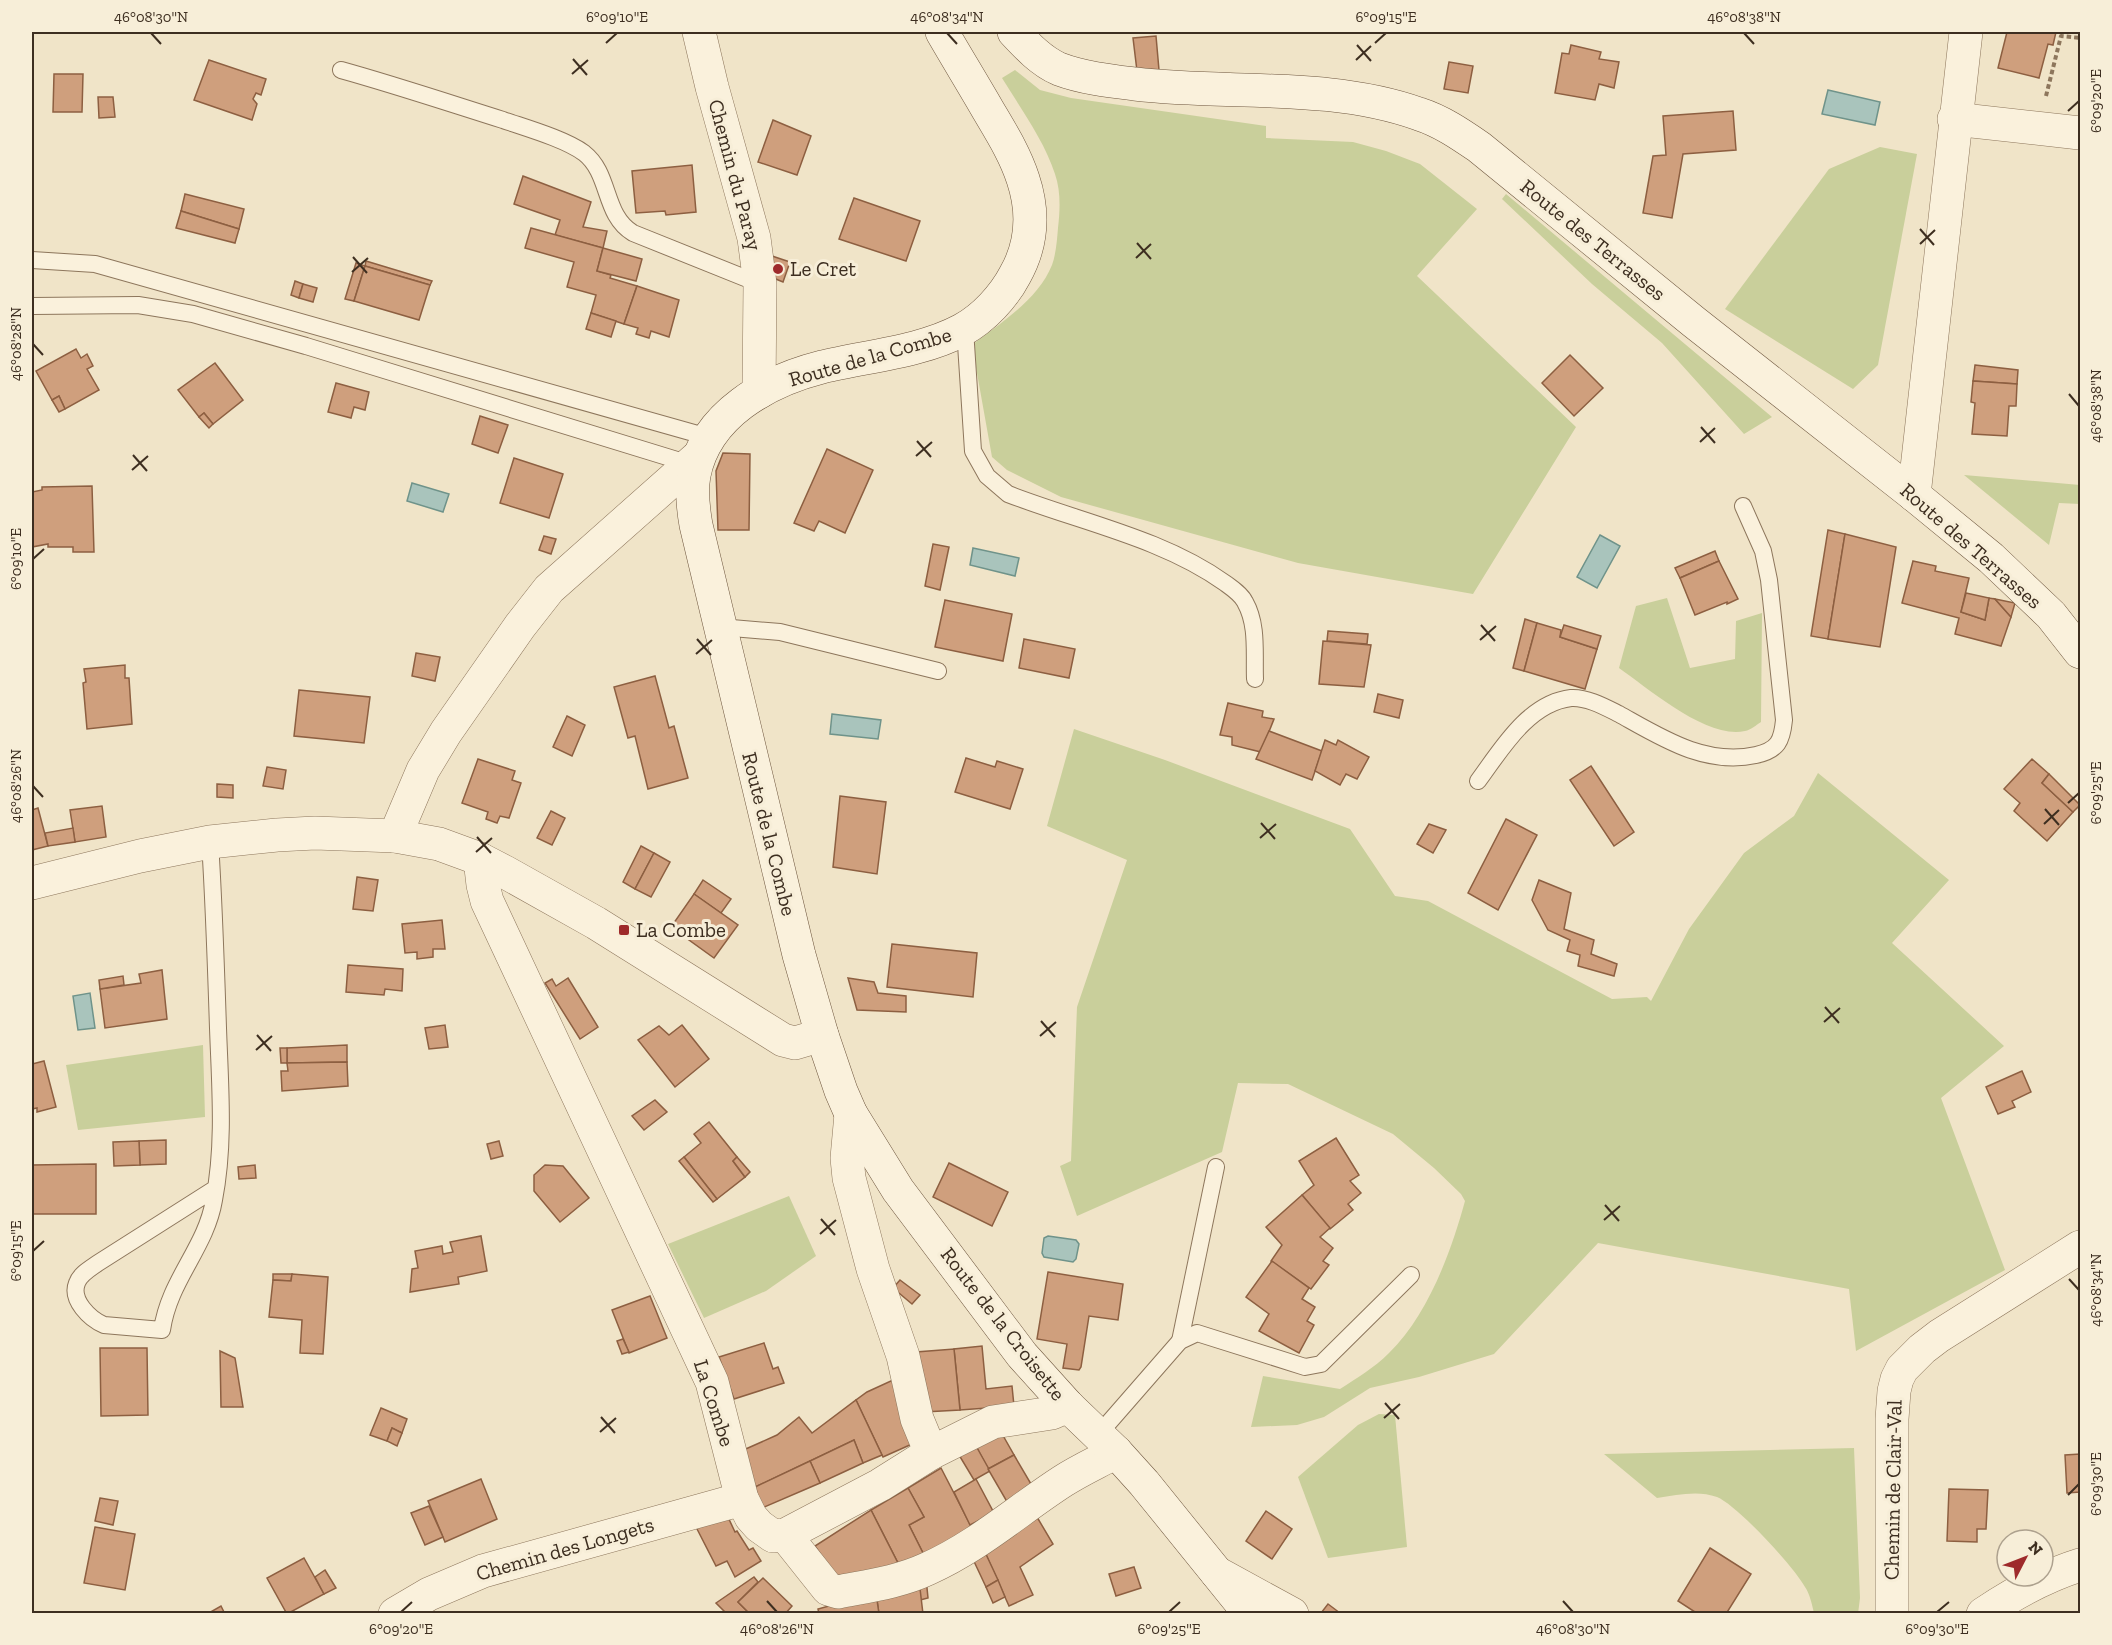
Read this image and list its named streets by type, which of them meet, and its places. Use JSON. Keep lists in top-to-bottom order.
{
  "streets": {
    "street": [
      "Chemin du Paray",
      "Route des Terrasses",
      "Route de la Combe",
      "Route de la Croisette",
      "La Combe",
      "Chemin de Clair-Val",
      "Chemin des Longets"
    ]
  },
  "crossings": [
    ["Chemin du Paray", "Route de la Combe"],
    ["Route de la Combe", "Route de la Croisette"],
    ["La Combe", "Chemin des Longets"]
  ],
  "places": {
    "other": ["Le Cret"],
    "transit": ["La Combe"]
  },
  "north": "top right",
  "coordinates": [
    "46°08'30\"N",
    "6°09'10\"E",
    "46°08'34\"N",
    "6°09'15\"E",
    "46°08'38\"N",
    "6°09'20\"E",
    "46°08'28\"N",
    "46°08'26\"N",
    "6°09'25\"E",
    "6°09'30\"E"
  ]
}
